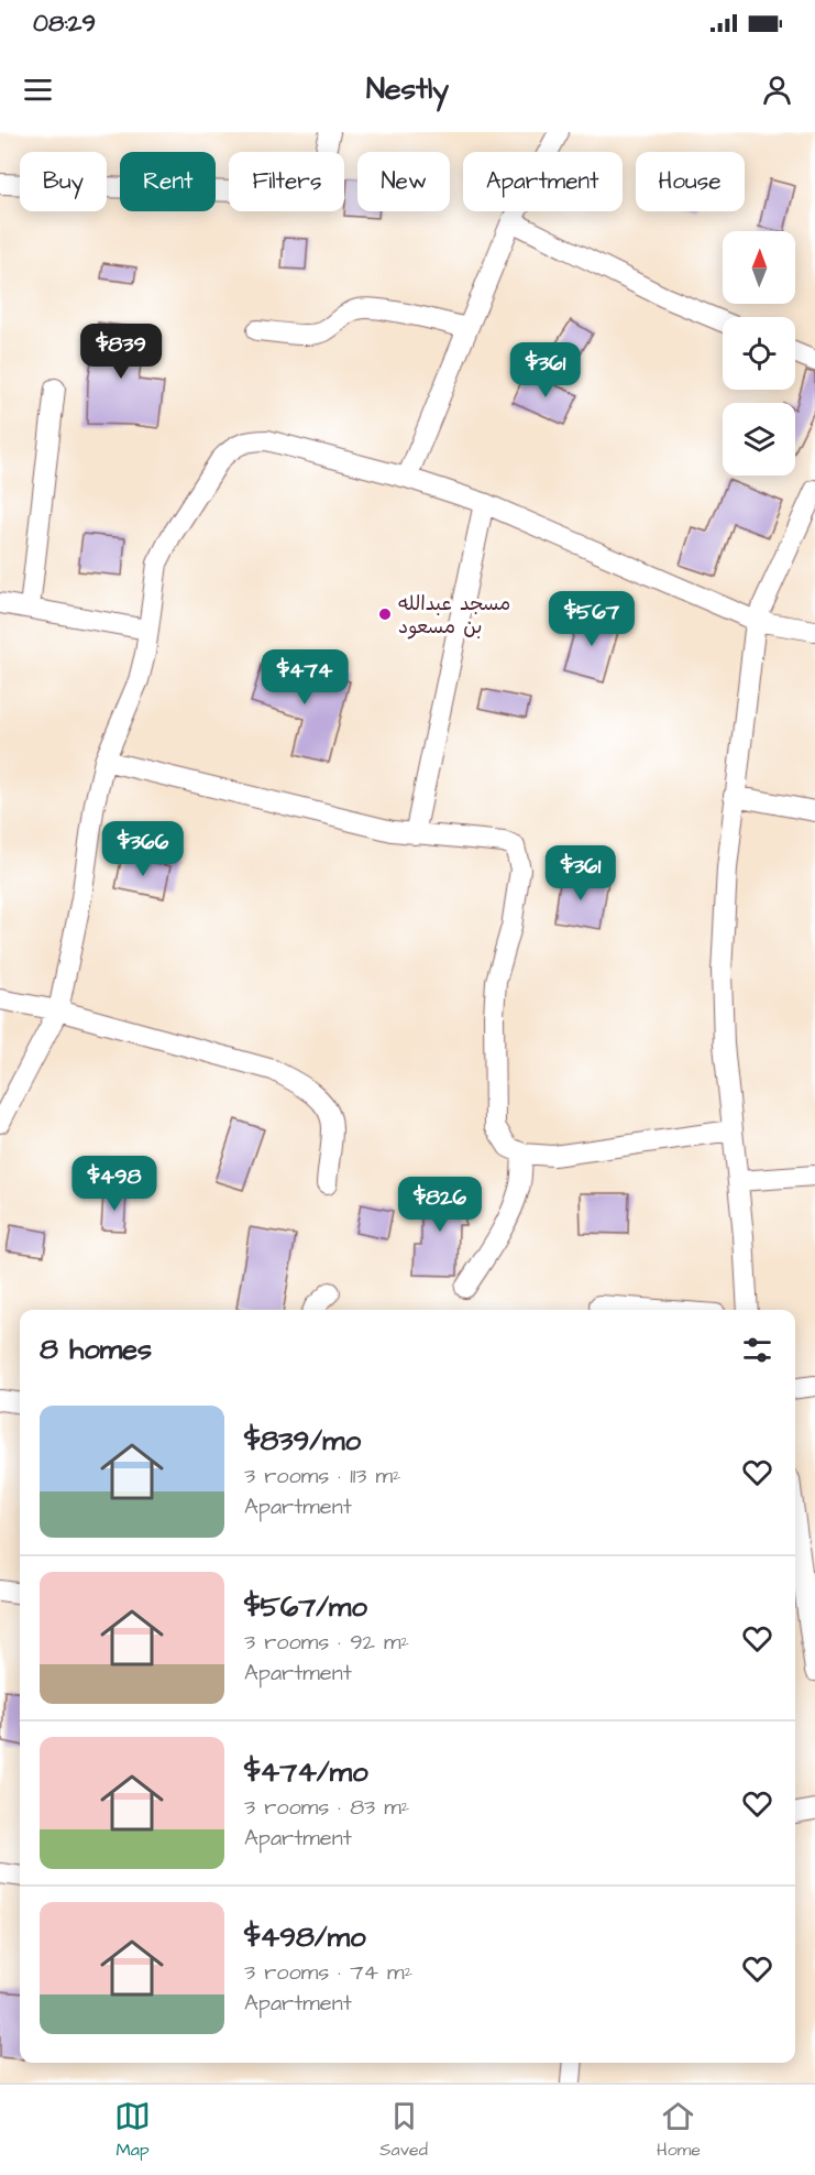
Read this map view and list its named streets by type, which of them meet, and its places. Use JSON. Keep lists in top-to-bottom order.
{
  "places": ["مسجد عبدالله بن مسعود"],
  "north": "top",
  "page": {
    "status": "08:29",
    "header": "Nestly",
    "chip": [
      "Buy",
      "Rent",
      "Filters",
      "New",
      "Apartment",
      "House"
    ],
    "price": [
      "$839",
      "$361",
      "$567",
      "$474",
      "$366",
      "$361",
      "$498",
      "$826"
    ],
    "heading": "8 homes",
    "list": [
      {
        "name": "$839/mo",
        "note": "3 rooms · 113 m² · Apartment"
      },
      {
        "name": "$567/mo",
        "note": "3 rooms · 92 m² · Apartment"
      },
      {
        "name": "$474/mo",
        "note": "3 rooms · 83 m² · Apartment"
      },
      {
        "name": "$498/mo",
        "note": "3 rooms · 74 m² · Apartment"
      }
    ],
    "tabs": ["Map", "Saved", "Home"]
  }
}
